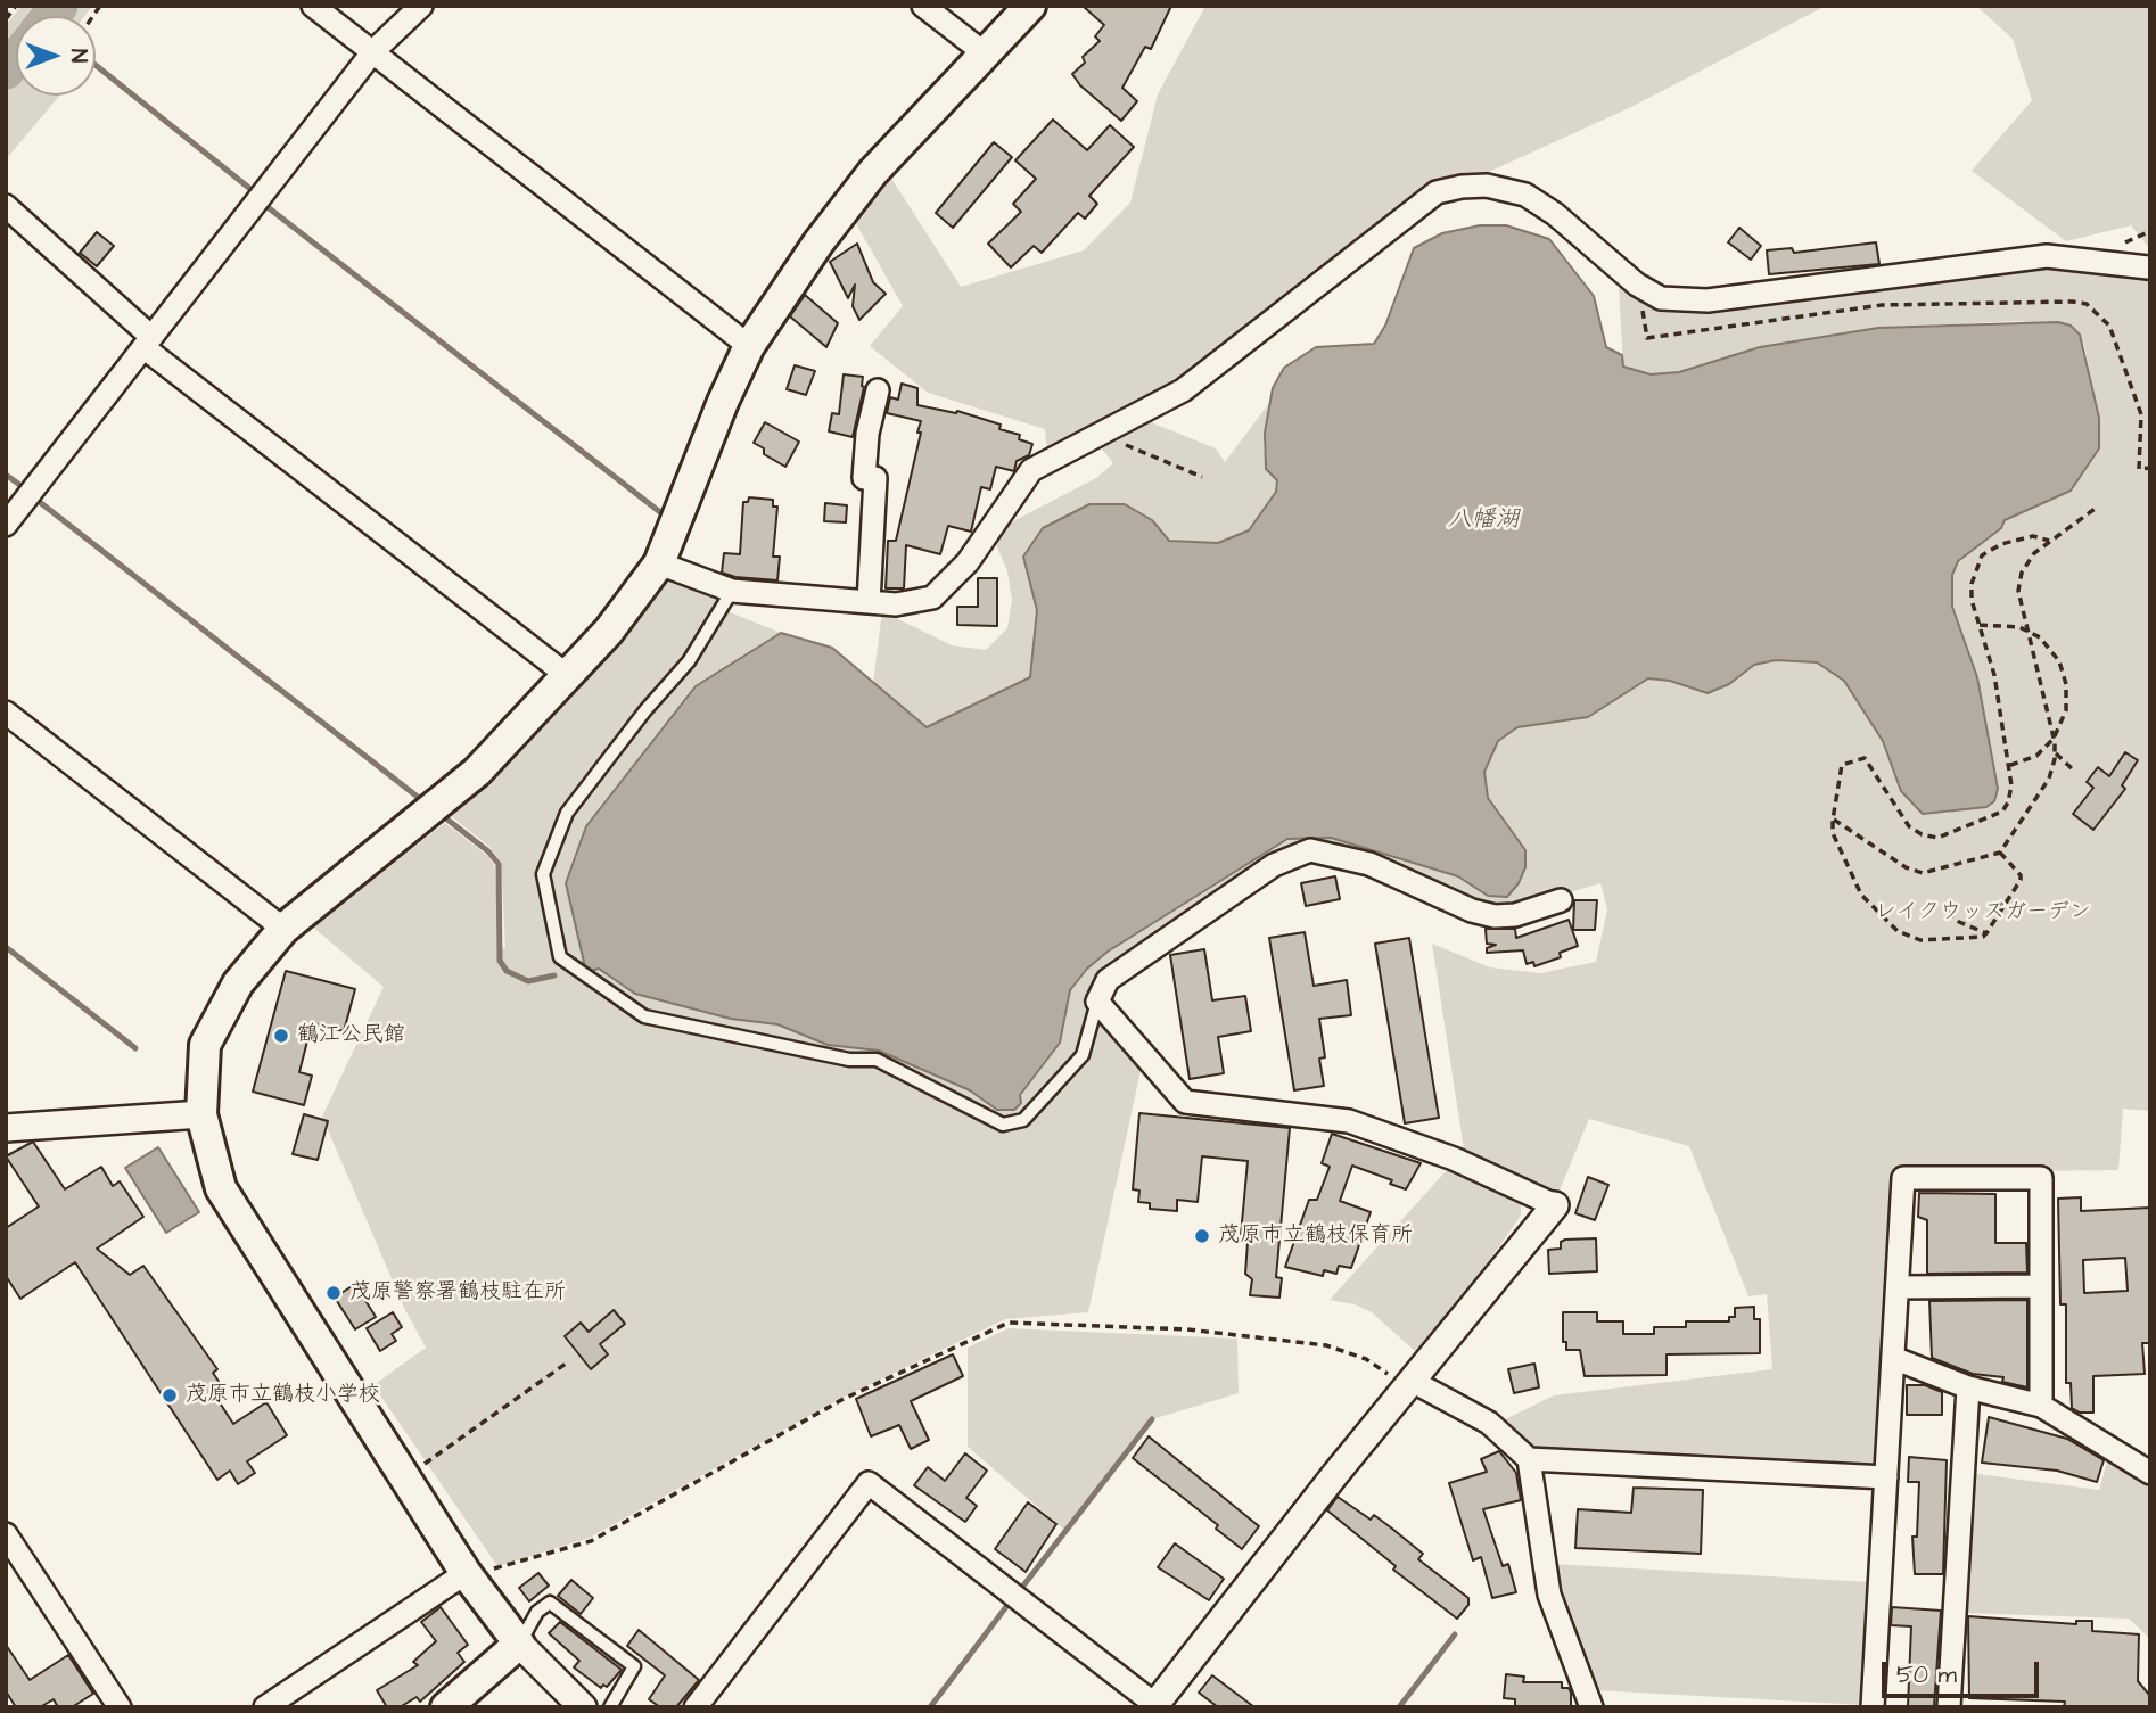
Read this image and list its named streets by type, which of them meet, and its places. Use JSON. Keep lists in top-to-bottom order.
{
  "water": ["八幡湖"],
  "parks": ["レイクウッズガーデン"],
  "places": [
    "鶴江公民館",
    "茂原市立鶴枝保育所",
    "茂原警察署鶴枝駐在所",
    "茂原市立鶴枝小学校"
  ],
  "scale_bar": "50 m",
  "north": "right"
}
